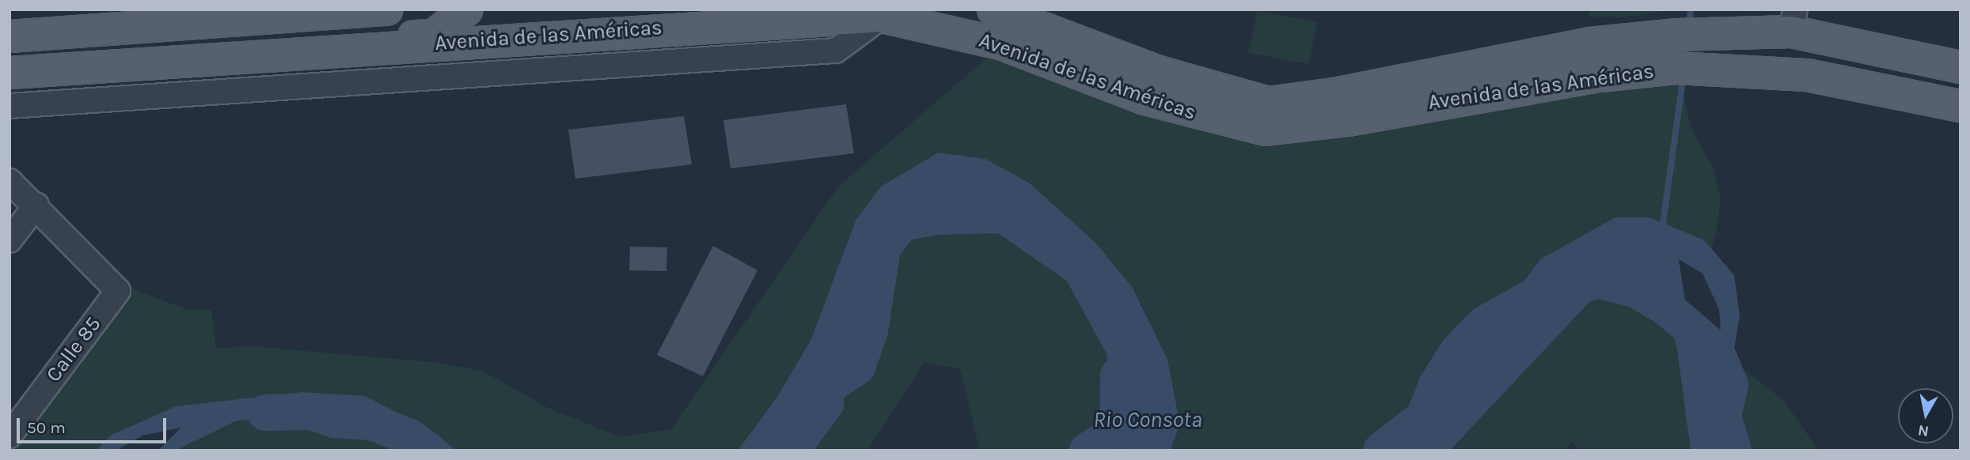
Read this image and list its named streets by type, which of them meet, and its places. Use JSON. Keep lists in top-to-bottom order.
{
  "streets": {
    "main road": ["Avenida de las Américas"],
    "street": ["Calle 85"]
  },
  "water": ["Rio Consota"],
  "scale_bar": "50 m",
  "north": "bottom"
}
